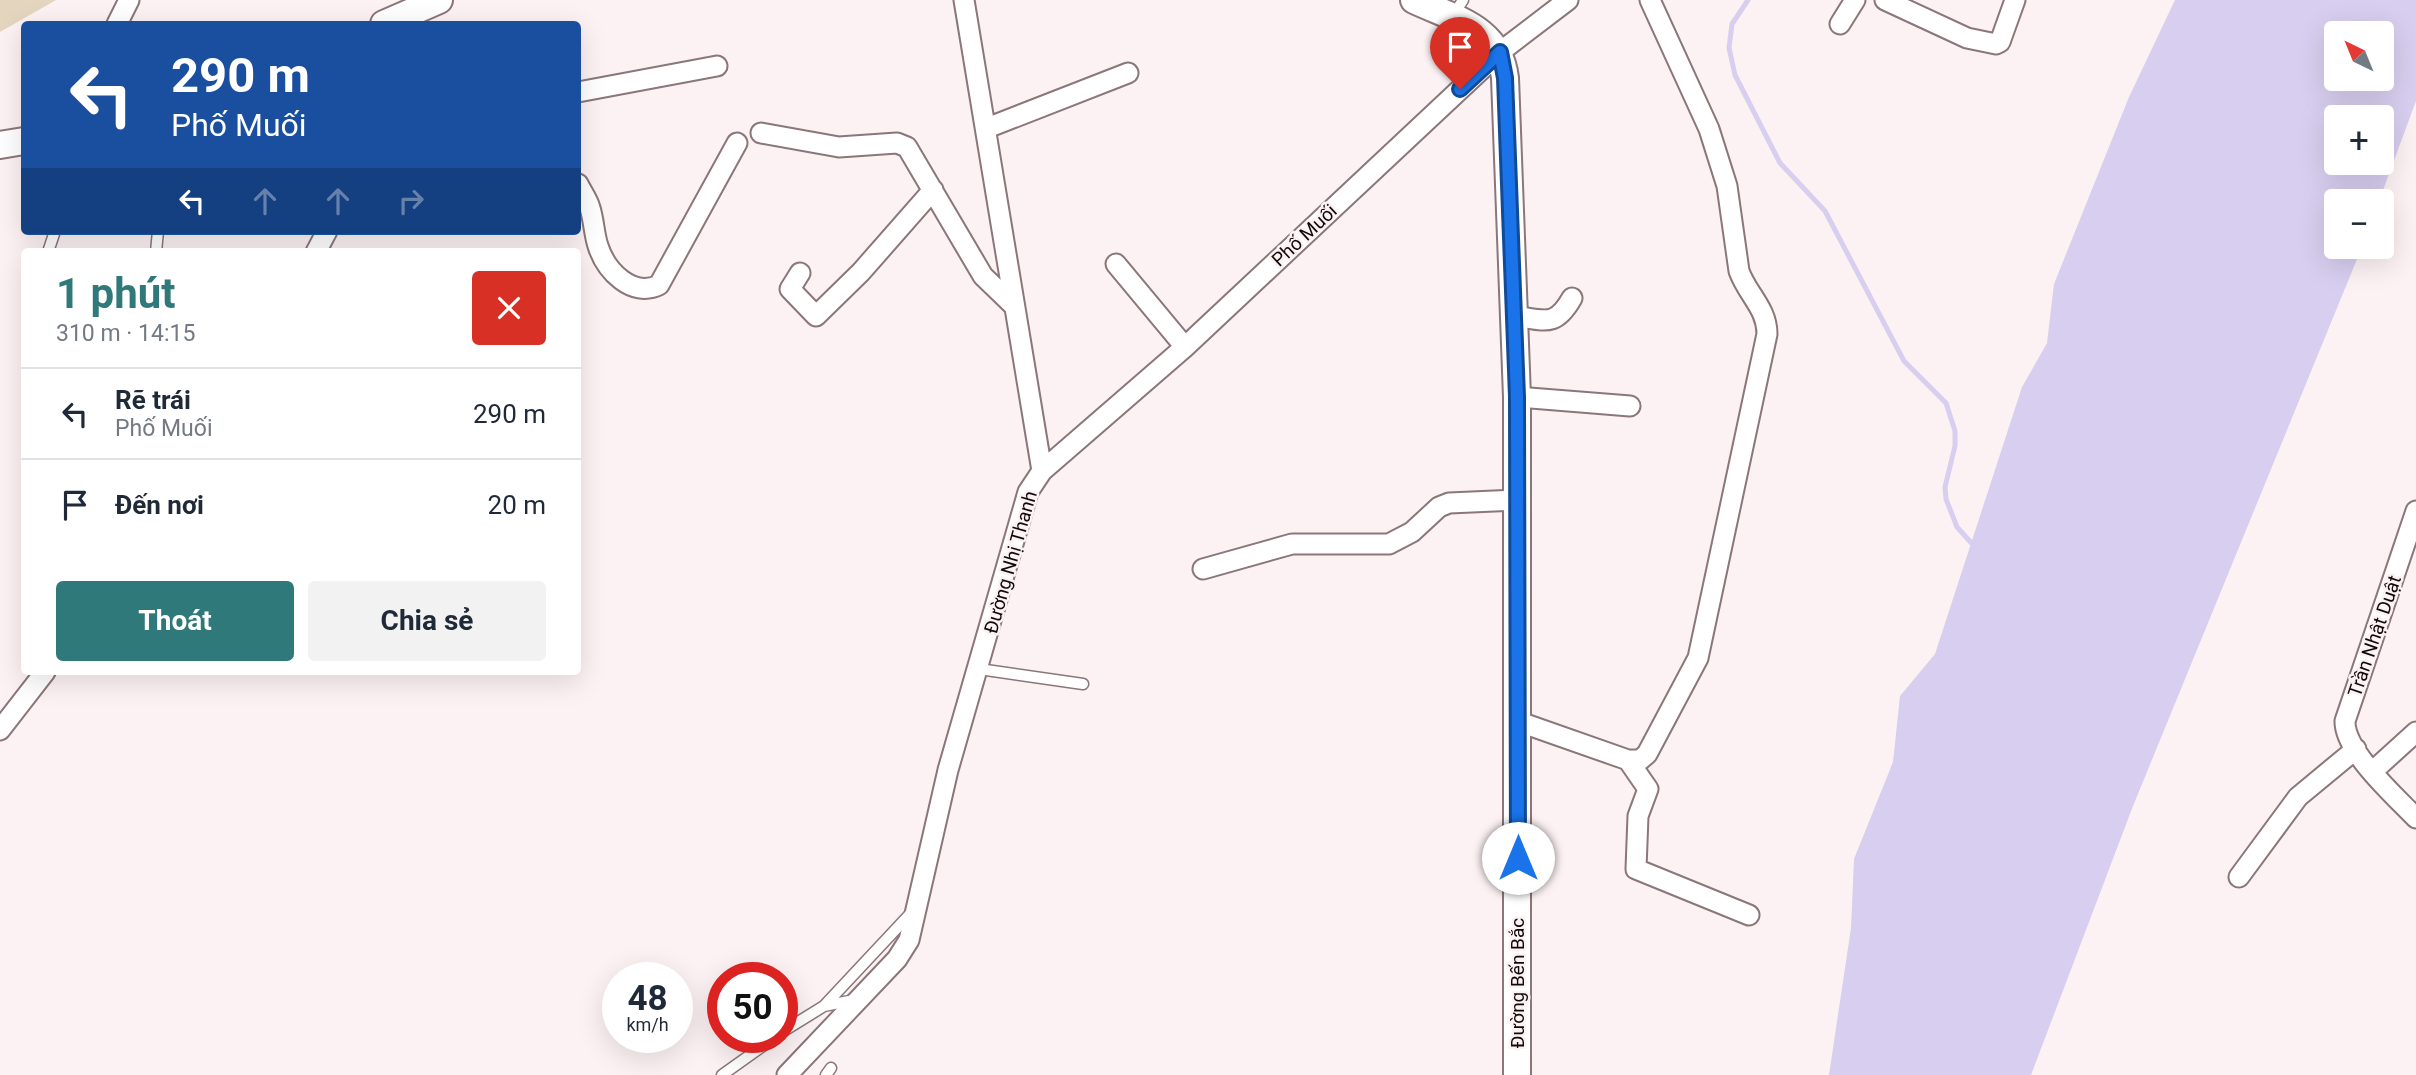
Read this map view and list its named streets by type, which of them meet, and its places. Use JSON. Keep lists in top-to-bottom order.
{
  "streets": {
    "main road": ["Đường Bến Bắc"],
    "street": ["Phố Muối", "Đường Nhị Thanh", "Trần Nhật Duật"]
  },
  "crossings": [
    ["Phố Muối", "Đường Nhị Thanh"],
    ["Phố Muối", "Đường Bến Bắc"]
  ],
  "north": "top left",
  "page": {
    "map_buttons": ["+", "−"],
    "turn": ["290 m", "Phố Muối"],
    "heading": ["1 phút", "310 m · 14:15"],
    "list": [
      {
        "name": "Rẽ trái",
        "note": "Phố Muối",
        "value": "290 m"
      },
      {
        "name": "Đến nơi",
        "value": "20 m"
      }
    ],
    "buttons": ["Thoát", "Chia sẻ"],
    "speed": "48 km/h",
    "limit": "50"
  }
}
